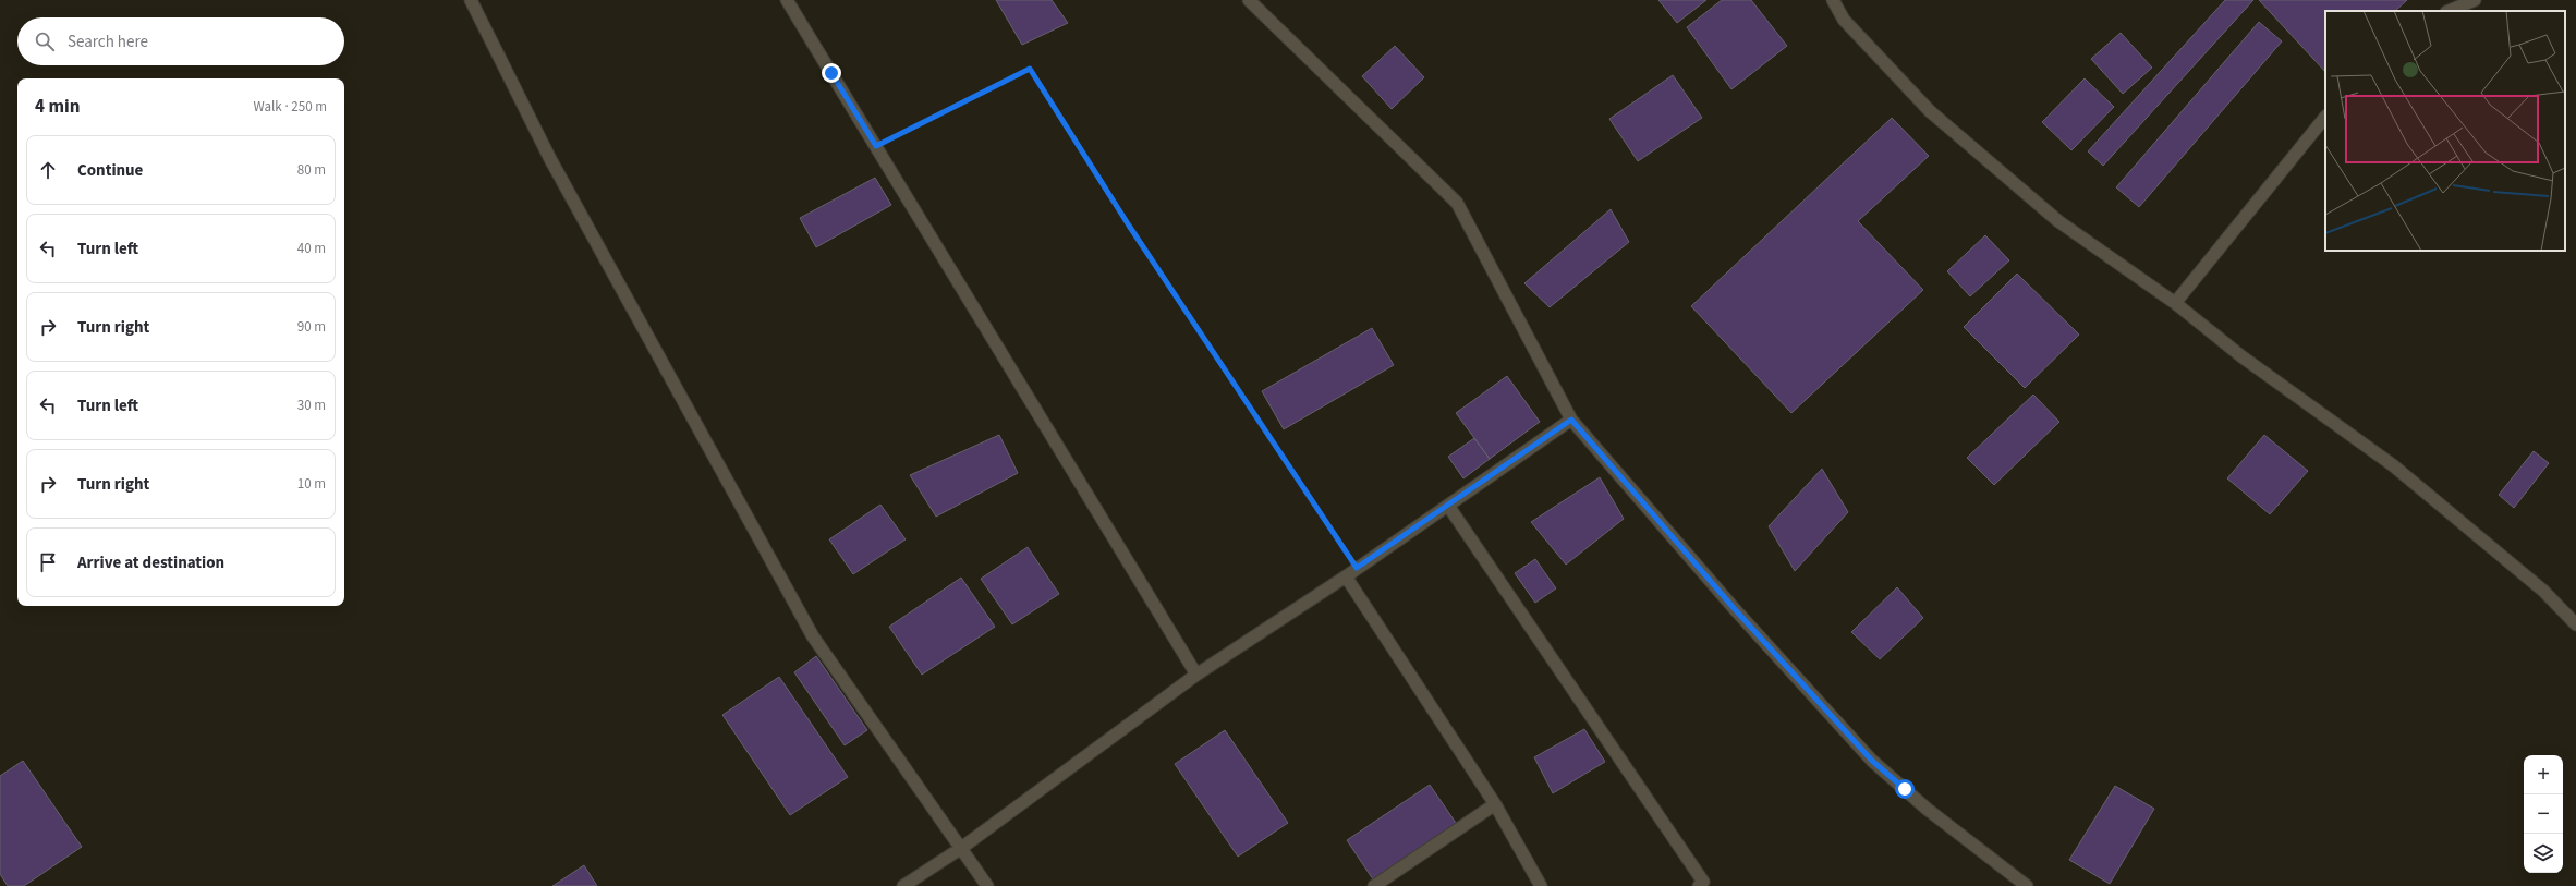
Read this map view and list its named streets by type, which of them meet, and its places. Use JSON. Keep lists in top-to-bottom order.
{
  "page": {
    "search": "Search here",
    "heading": ["4 min", "Walk · 250 m"],
    "list": [
      ["Continue", "80 m"],
      ["Turn left", "40 m"],
      ["Turn right", "90 m"],
      ["Turn left", "30 m"],
      ["Turn right", "10 m"],
      "Arrive at destination"
    ],
    "map_buttons": ["+", "−"]
  }
}
